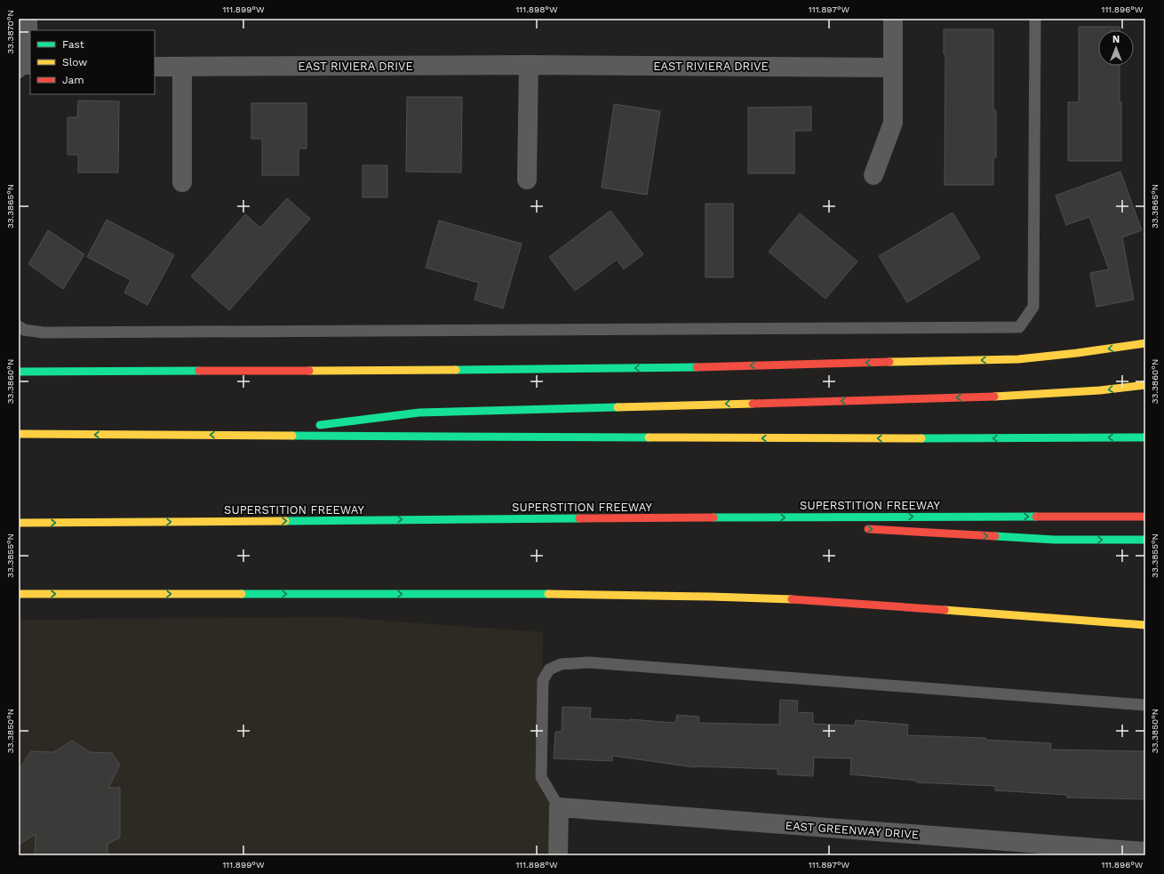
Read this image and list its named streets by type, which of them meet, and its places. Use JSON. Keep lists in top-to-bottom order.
{
  "streets": {
    "highway": ["SUPERSTITION FREEWAY"],
    "street": ["EAST RIVIERA DRIVE", "EAST GREENWAY DRIVE"]
  },
  "legend": ["Fast", "Slow", "Jam"],
  "north": "top",
  "coordinates": [
    "111.899°W",
    "111.898°W",
    "111.897°W",
    "111.896°W",
    "33.3870°N",
    "33.3865°N",
    "33.3860°N",
    "33.3855°N",
    "33.3850°N"
  ]
}
